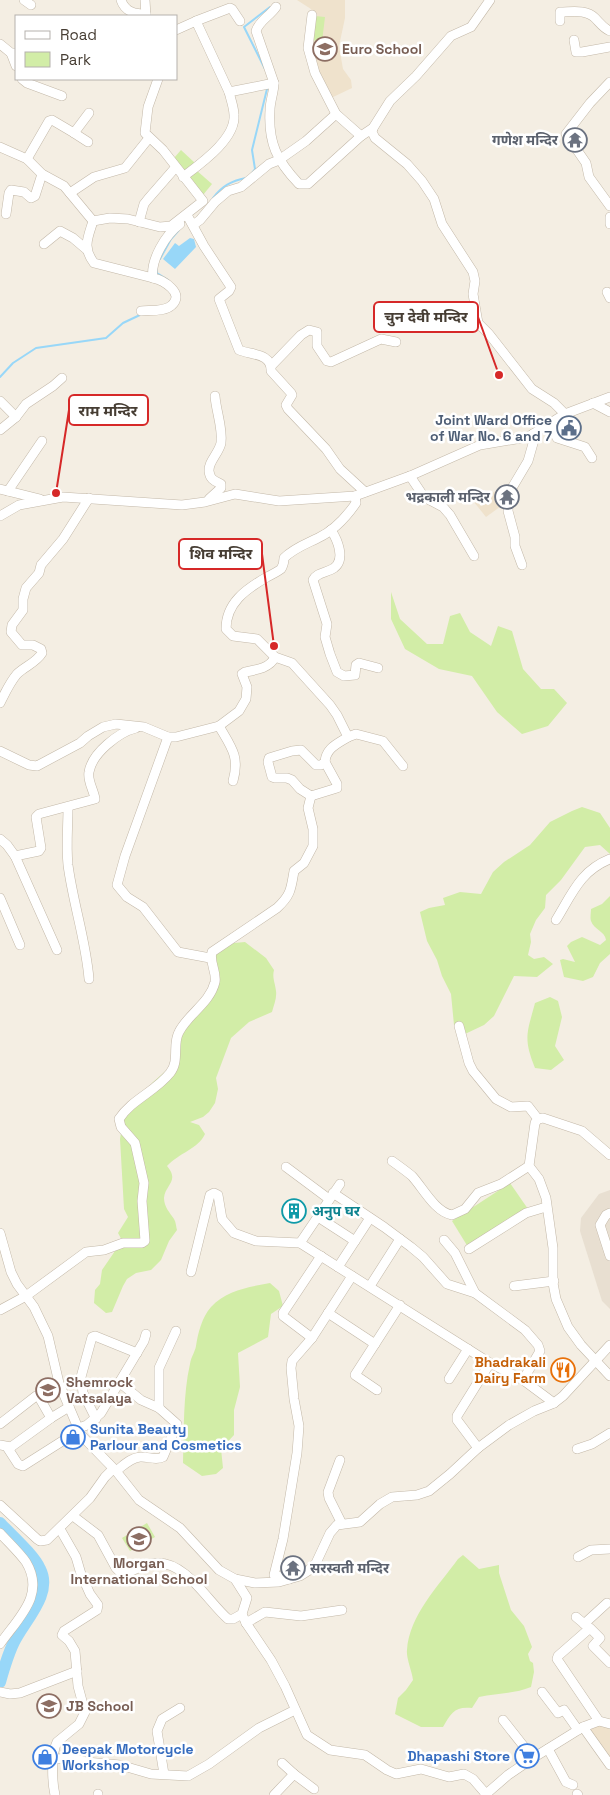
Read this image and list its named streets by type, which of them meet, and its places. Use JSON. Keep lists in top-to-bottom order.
{
  "places": {
    "school or university": [
      "Euro School",
      "Shemrock Vatsalaya",
      "Morgan International School",
      "JB School"
    ],
    "temple": ["गणेश मन्दिर", "भद्रकाली मन्दिर", "सरस्वती मन्दिर"],
    "other": ["चुन देवी मन्दिर", "राम मन्दिर", "शिव मन्दिर"],
    "public building": ["Joint Ward Office of War No. 6 and 7"],
    "building": ["अनुप घर"],
    "restaurant": ["Bhadrakali Dairy Farm"],
    "shop": ["Sunita Beauty Parlour and Cosmetics", "Deepak Motorcycle Workshop"],
    "supermarket": ["Dhapashi Store"]
  },
  "legend": ["Road", "Park"]
}
